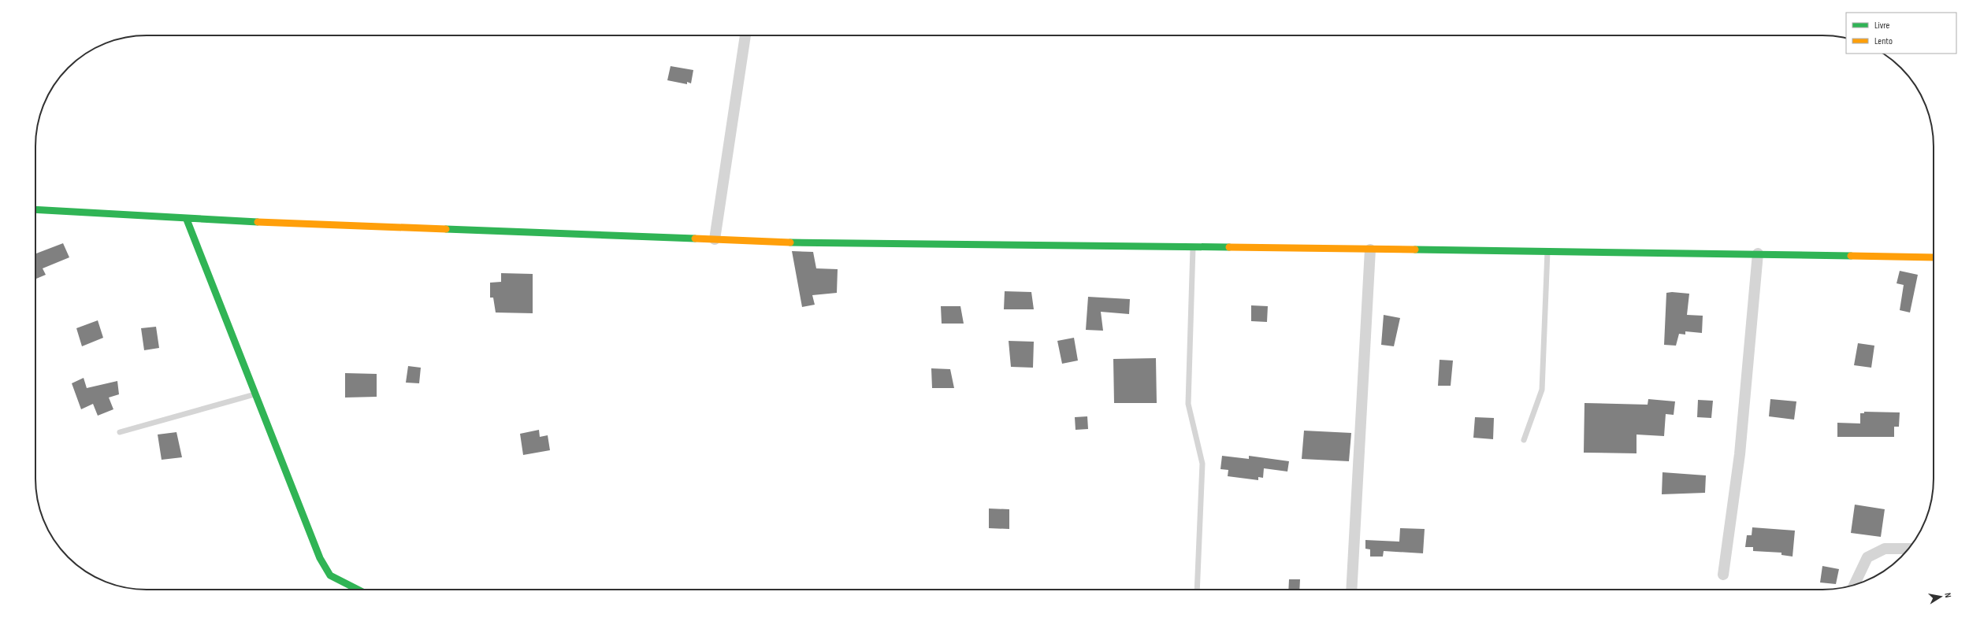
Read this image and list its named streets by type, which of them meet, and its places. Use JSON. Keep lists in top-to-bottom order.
{
  "legend": ["Livre", "Lento"],
  "north": "right"
}
